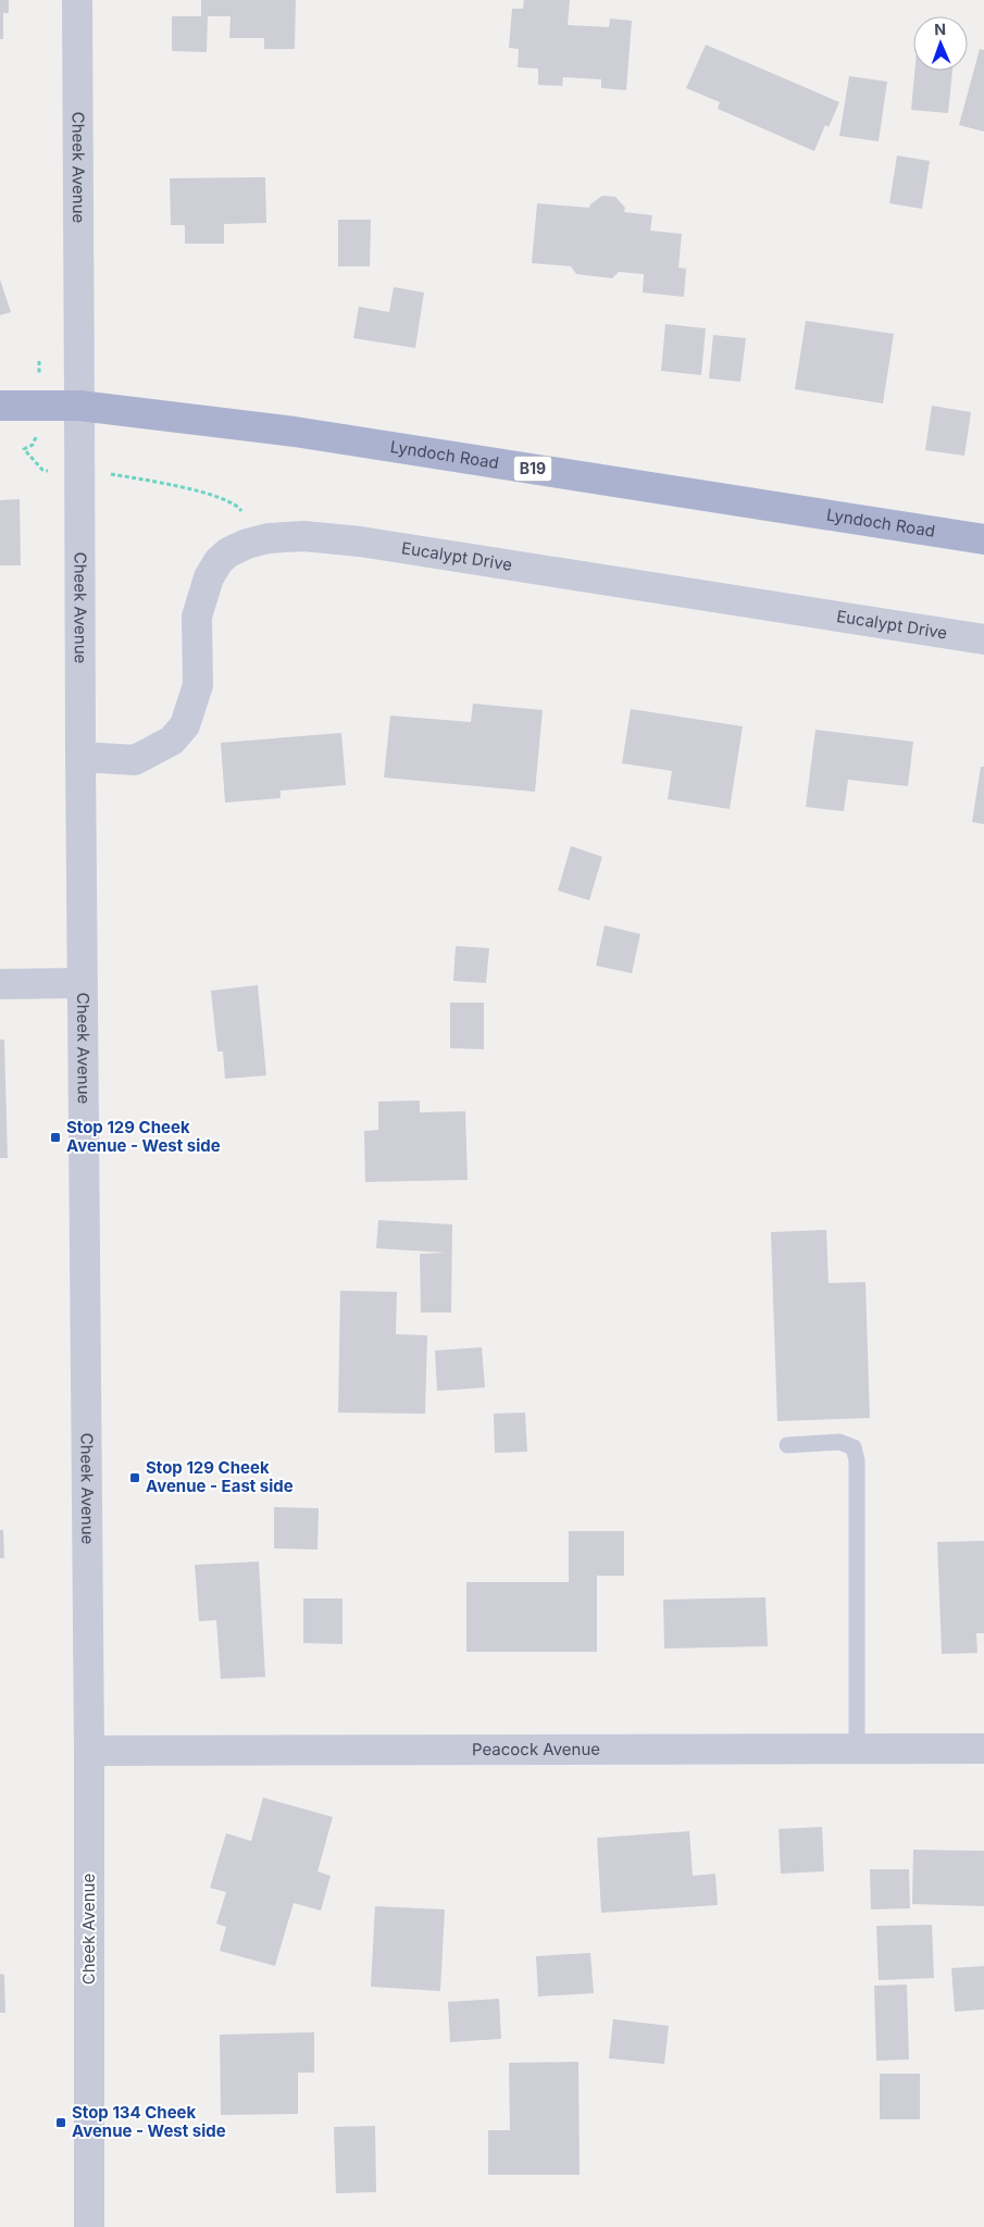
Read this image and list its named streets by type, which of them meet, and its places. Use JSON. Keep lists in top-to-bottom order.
{
  "streets": {
    "main road": ["Lyndoch Road", "B19"],
    "street": ["Cheek Avenue", "Eucalypt Drive", "Peacock Avenue"]
  },
  "crossings": [
    ["Cheek Avenue", "Lyndoch Road"],
    ["Cheek Avenue", "Eucalypt Drive"],
    ["Cheek Avenue", "Peacock Avenue"]
  ],
  "places": {
    "transit": ["Stop 129 Cheek Avenue - West side", "Stop 129 Cheek Avenue - East side", "Stop 134 Cheek Avenue - West side"]
  },
  "north": "top"
}
